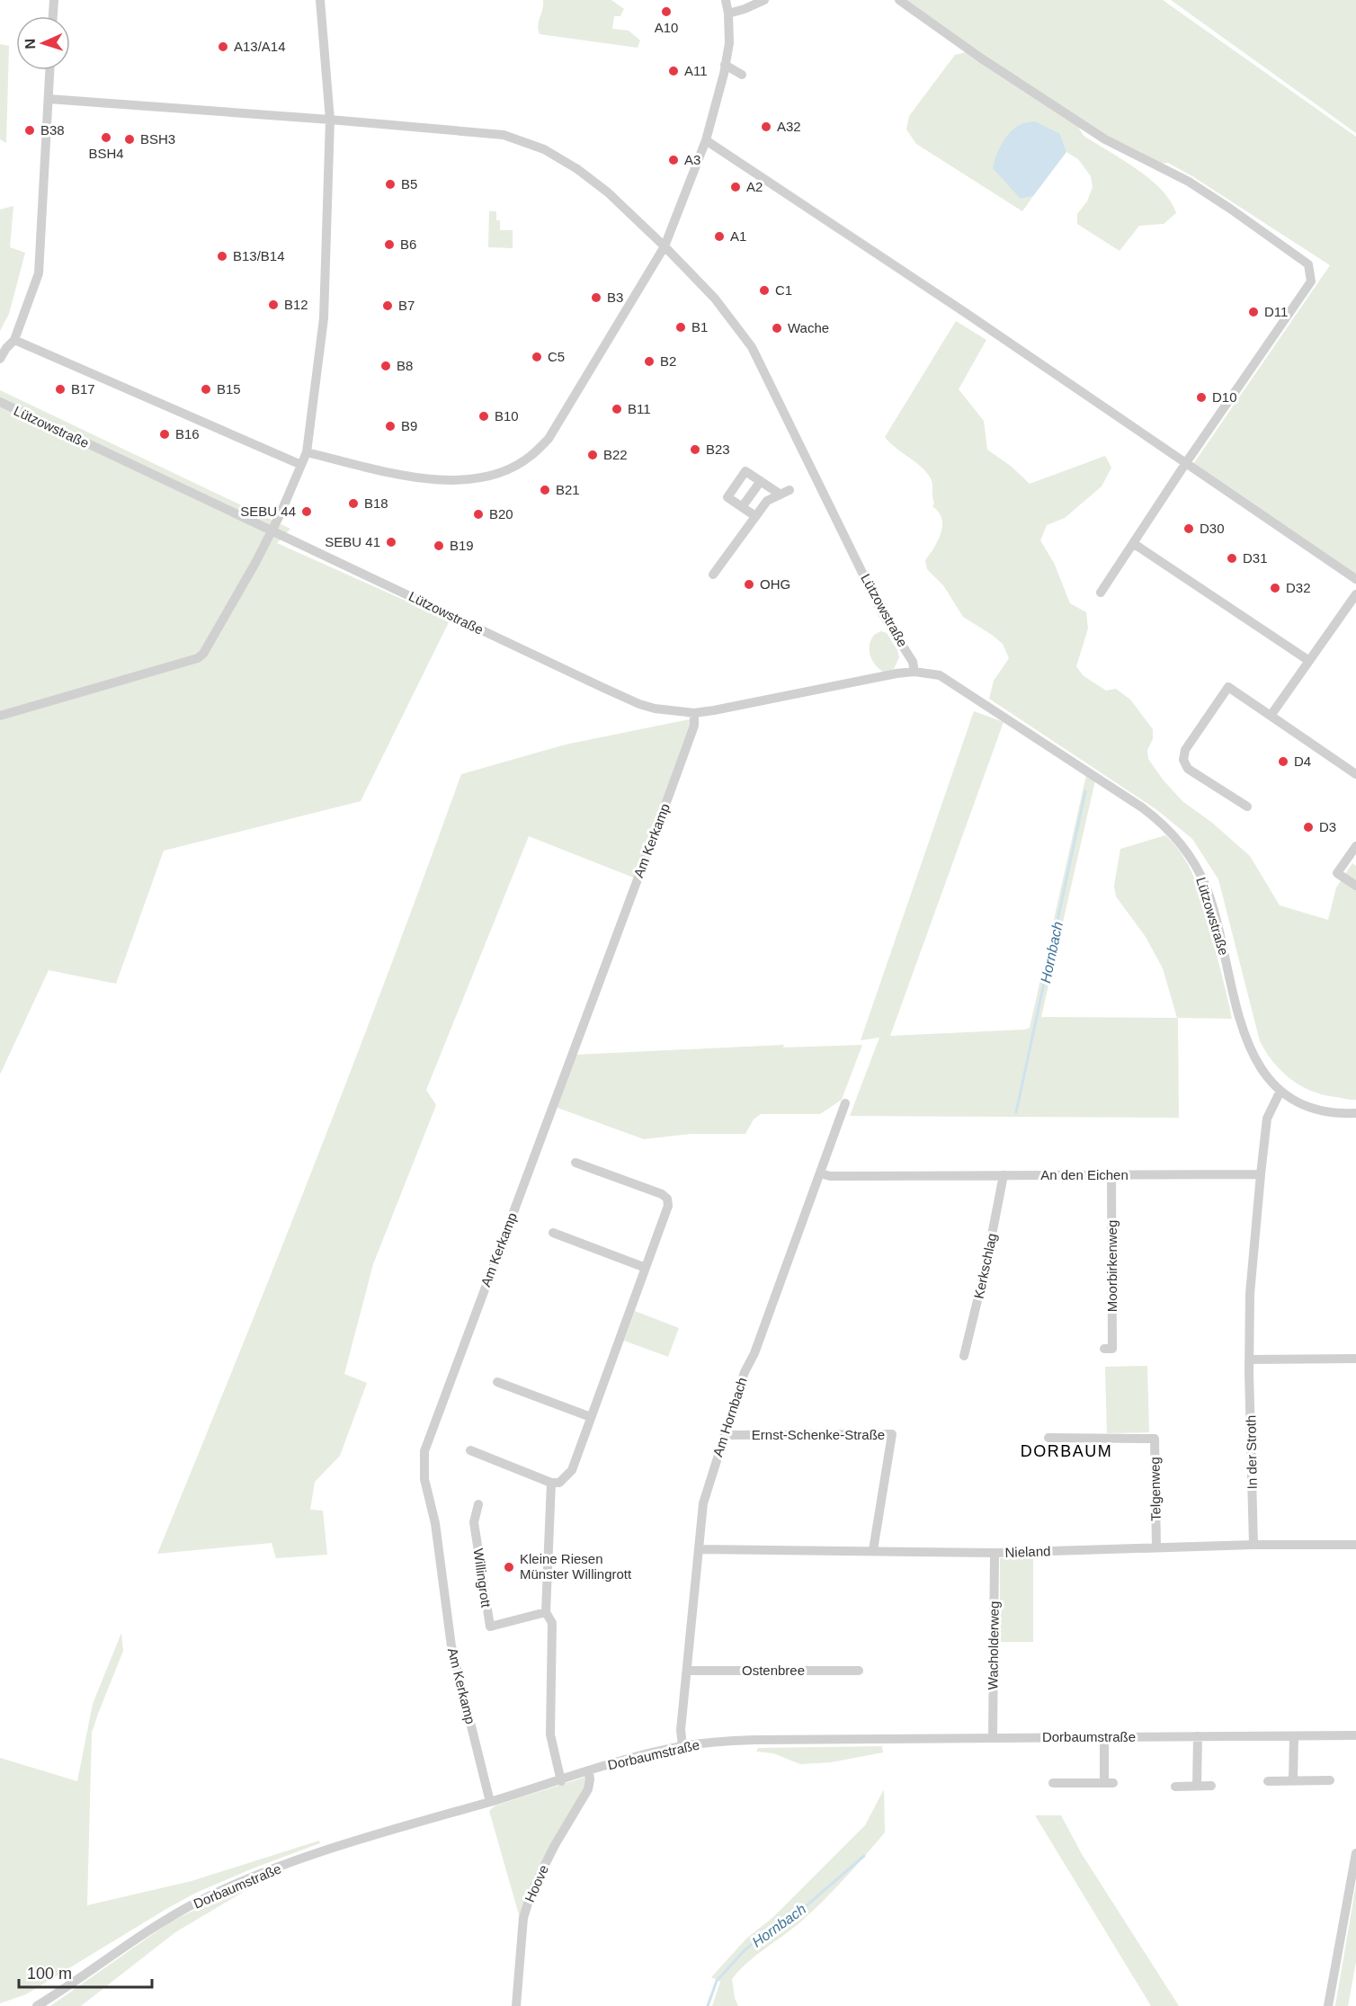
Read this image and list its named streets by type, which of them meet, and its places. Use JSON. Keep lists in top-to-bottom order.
{
  "streets": {
    "street": [
      "Lützowstraße",
      "Am Kerkamp",
      "An den Eichen",
      "Kerkschlag",
      "Moorbirkenweg",
      "Am Hornbach",
      "Ernst-Schenke-Straße",
      "In der Stroth",
      "Telgenweg",
      "Nieland",
      "Willingrott",
      "Wacholderweg",
      "Ostenbree",
      "Dorbaumstraße",
      "Hoove"
    ]
  },
  "crossings": [
    ["Lützowstraße", "Am Kerkamp"],
    ["Am Kerkamp", "Dorbaumstraße"],
    ["An den Eichen", "Kerkschlag"],
    ["An den Eichen", "Moorbirkenweg"],
    ["An den Eichen", "Am Hornbach"],
    ["An den Eichen", "In der Stroth"],
    ["Am Hornbach", "Ernst-Schenke-Straße"],
    ["Am Hornbach", "Nieland"],
    ["Am Hornbach", "Ostenbree"],
    ["Am Hornbach", "Dorbaumstraße"],
    ["Ernst-Schenke-Straße", "Nieland"],
    ["In der Stroth", "Nieland"],
    ["Telgenweg", "Nieland"],
    ["Nieland", "Wacholderweg"],
    ["Wacholderweg", "Dorbaumstraße"],
    ["Dorbaumstraße", "Hoove"]
  ],
  "districts": ["DORBAUM"],
  "water": ["Hornbach"],
  "places": [
    "A10",
    "A13/A14",
    "A11",
    "A32",
    "B38",
    "BSH4",
    "BSH3",
    "A3",
    "B5",
    "A2",
    "A1",
    "B6",
    "B13/B14",
    "C1",
    "B3",
    "B12",
    "B7",
    "D11",
    "B1",
    "Wache",
    "C5",
    "B2",
    "B8",
    "B17",
    "B15",
    "D10",
    "B11",
    "B10",
    "B9",
    "B16",
    "B23",
    "B22",
    "B21",
    "B18",
    "SEBU 44",
    "B20",
    "D30",
    "SEBU 41",
    "B19",
    "D31",
    "OHG",
    "D32",
    "D4",
    "D3",
    "Kleine Riesen Münster Willingrott"
  ],
  "scale_bar": "100 m",
  "north": "left"
}
